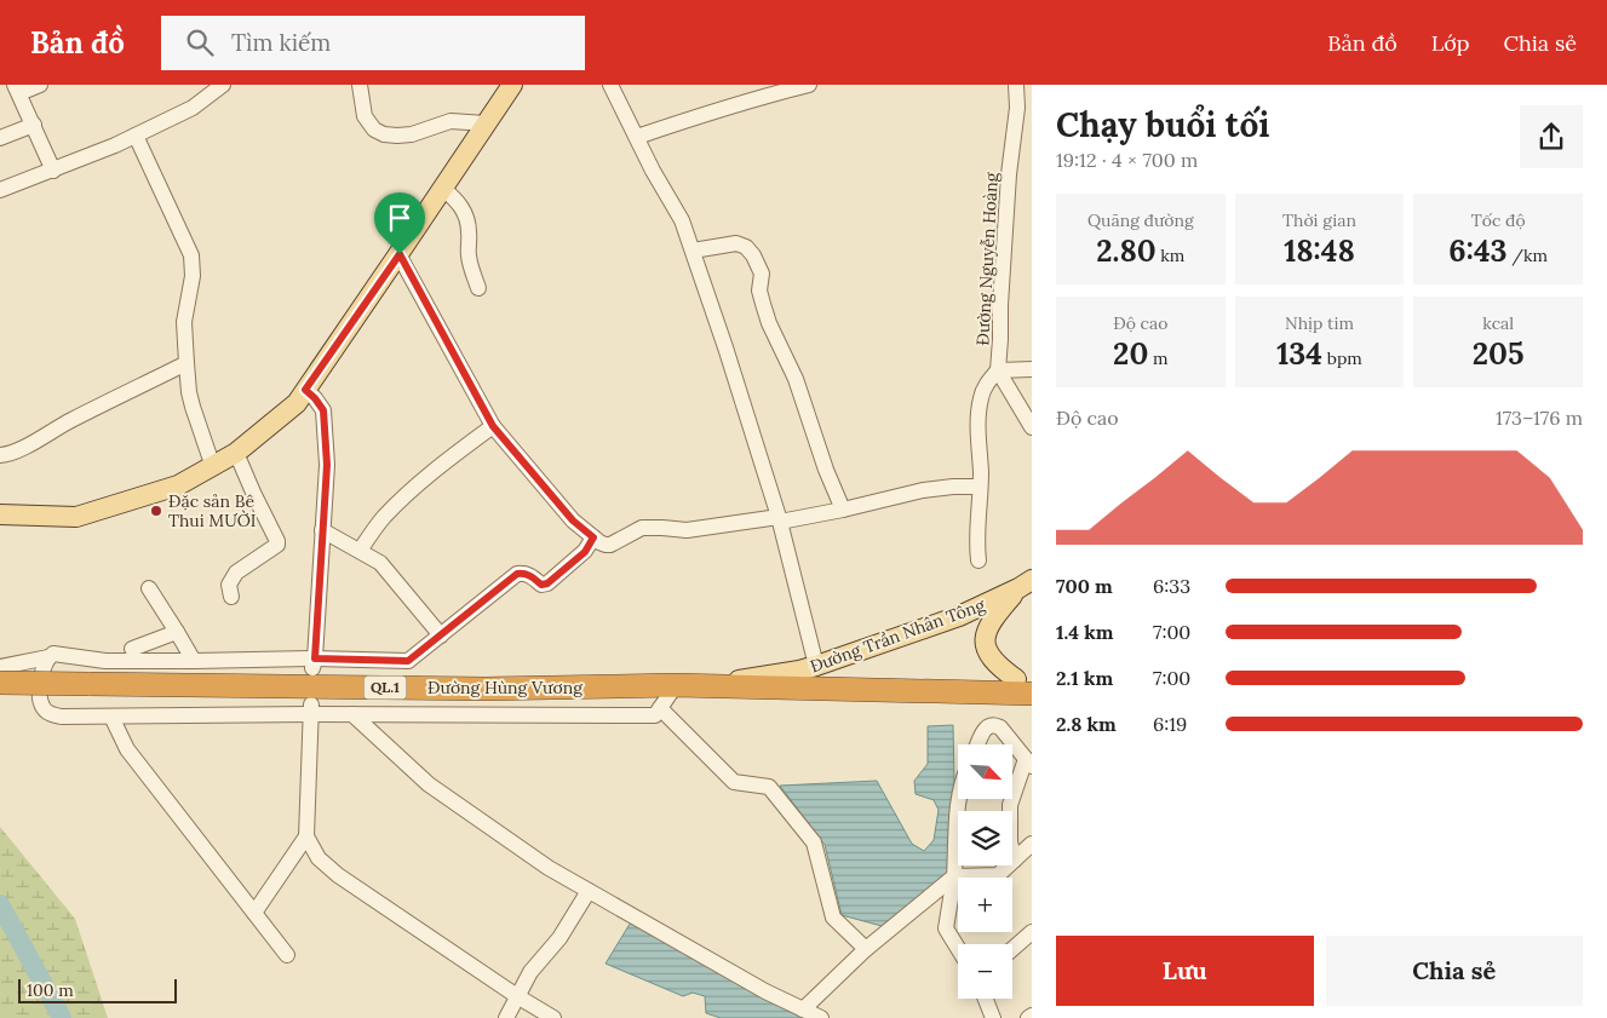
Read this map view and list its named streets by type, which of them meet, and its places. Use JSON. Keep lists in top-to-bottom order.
{
  "streets": {
    "highway": ["QL.1", "Đường Hùng Vương"],
    "main road": ["Đường Trần Nhân Tông"],
    "street": ["Đường Nguyễn Hoàng"]
  },
  "crossings": [
    ["Đường Trần Nhân Tông", "Đường Hùng Vương"]
  ],
  "places": ["Đặc sản Bê Thui MƯỜI"],
  "scale_bar": "100 m",
  "north": "bottom right",
  "page": {
    "header": "Bản đồ",
    "search": "Tìm kiếm",
    "nav": ["Bản đồ", "Lớp", "Chia sẻ"],
    "heading": ["Chạy buổi tối", "19:12 · 4 × 700 m"],
    "stats": [
      ["Quãng đường", "2.80 km"],
      ["Thời gian", "18:48"],
      ["Tốc độ", "6:43 /km"],
      ["Độ cao", "20 m"],
      ["Nhịp tim", "134 bpm"],
      ["kcal", "205"]
    ],
    "chart": ["Độ cao", "173–176 m"],
    "list": [
      {
        "name": "700 m",
        "note": "6:33"
      },
      {
        "name": "1.4 km",
        "note": "7:00"
      },
      {
        "name": "2.1 km",
        "note": "7:00"
      },
      {
        "name": "2.8 km",
        "note": "6:19"
      }
    ],
    "map_buttons": ["+", "−"],
    "buttons": ["Lưu", "Chia sẻ"],
    "scale": "100 m"
  }
}
